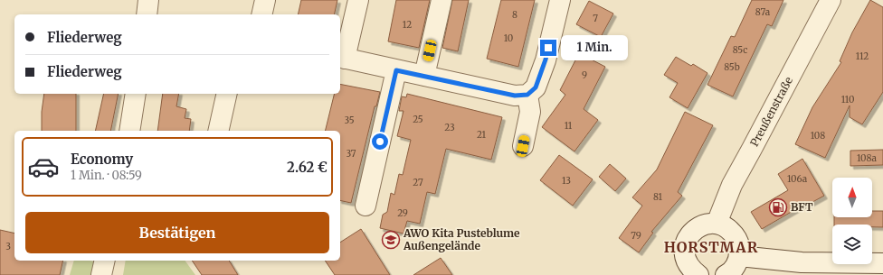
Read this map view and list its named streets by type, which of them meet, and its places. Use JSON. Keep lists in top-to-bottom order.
{
  "streets": {
    "street": ["Preußenstraße"]
  },
  "districts": ["HORSTMAR"],
  "places": {
    "fuel station": ["BFT"],
    "school or university": ["AWO Kita Pusteblume Außengelände"]
  },
  "house_numbers": [
    "87a",
    "8",
    "7",
    "12",
    "10",
    "85c",
    "112",
    "85b",
    "9",
    "110",
    "25",
    "35",
    "11",
    "23",
    "21",
    "108",
    "37",
    "108a",
    "106a",
    "13",
    "27",
    "81",
    "29",
    "79",
    "3"
  ],
  "north": "top",
  "page": {
    "banner": ["Fliederweg", "Fliederweg"],
    "bubble": "1 Min.",
    "list": [
      {
        "name": "Economy",
        "note": "1 Min. · 08:59",
        "value": "2.62 €"
      }
    ],
    "buttons": "Bestätigen"
  }
}
